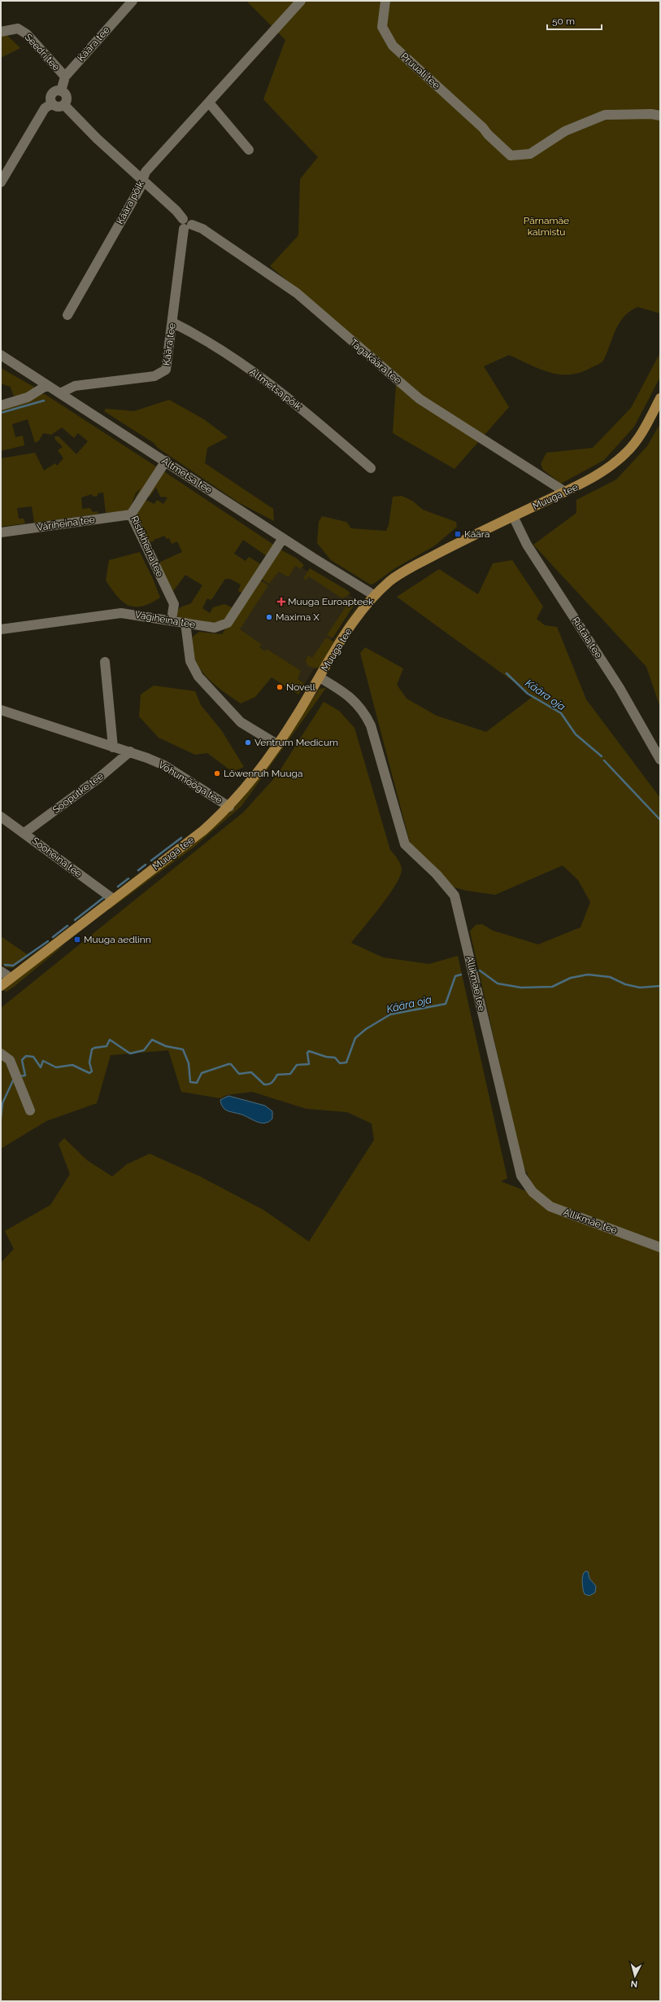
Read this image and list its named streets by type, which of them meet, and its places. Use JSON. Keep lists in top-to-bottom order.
{
  "streets": {
    "main road": ["Muuga tee"],
    "street": [
      "Käära tee",
      "Seedri tee",
      "Pruuali tee",
      "Käära põik",
      "Tagakäära tee",
      "Altmetsa põik",
      "Altmetsa tee",
      "Väriheina tee",
      "Ristikheina tee",
      "Vägiheina tee",
      "Ristaia tee",
      "Võhumõõga tee",
      "Sooputke tee",
      "Sooheina tee",
      "Allikmäe tee"
    ]
  },
  "crossings": [
    ["Käära tee", "Seedri tee"],
    ["Käära tee", "Tagakäära tee"],
    ["Käära tee", "Altmetsa põik"],
    ["Käära tee", "Altmetsa tee"],
    ["Tagakäära tee", "Muuga tee"],
    ["Altmetsa tee", "Muuga tee"],
    ["Altmetsa tee", "Ristikheina tee"],
    ["Altmetsa tee", "Vägiheina tee"],
    ["Muuga tee", "Ristaia tee"],
    ["Muuga tee", "Võhumõõga tee"],
    ["Muuga tee", "Sooheina tee"],
    ["Muuga tee", "Allikmäe tee"],
    ["Väriheina tee", "Ristikheina tee"],
    ["Ristikheina tee", "Vägiheina tee"],
    ["Võhumõõga tee", "Sooputke tee"],
    ["Sooputke tee", "Sooheina tee"]
  ],
  "water": ["Käära oja"],
  "parks": ["Pärnamäe kalmistu"],
  "places": {
    "transit": ["Käära", "Muuga aedlinn"],
    "health": ["Muuga Euroapteek"],
    "other": [
      "Maxima X",
      "Novell",
      "Ventrum Medicum",
      "Löwenruh Muuga"
    ]
  },
  "scale_bar": "50 m",
  "north": "bottom"
}
